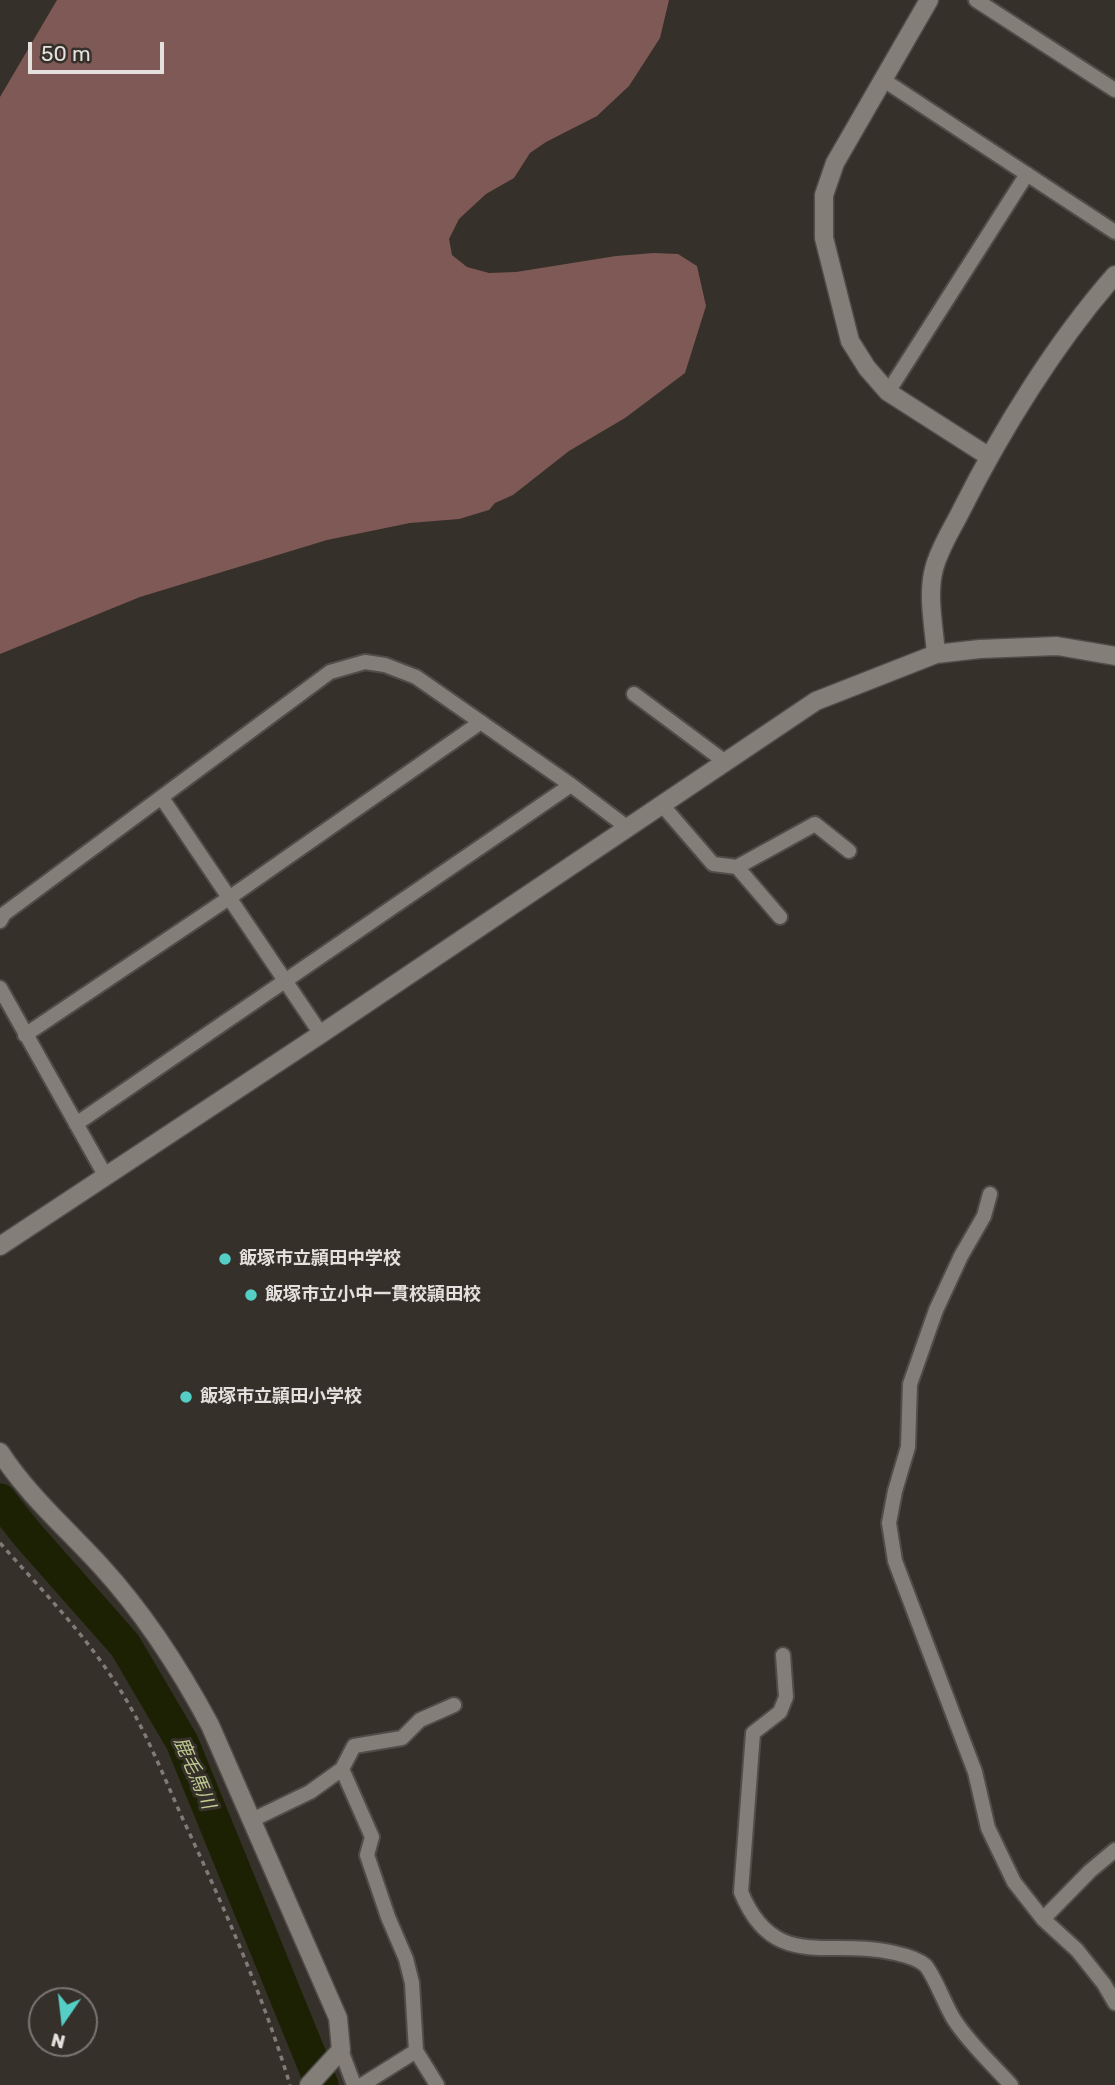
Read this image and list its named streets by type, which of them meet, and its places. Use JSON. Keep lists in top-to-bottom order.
{
  "water": ["鹿毛馬川"],
  "places": ["飯塚市立頴田中学校", "飯塚市立小中一貫校頴田校", "飯塚市立頴田小学校"],
  "scale_bar": "50 m",
  "north": "bottom"
}
